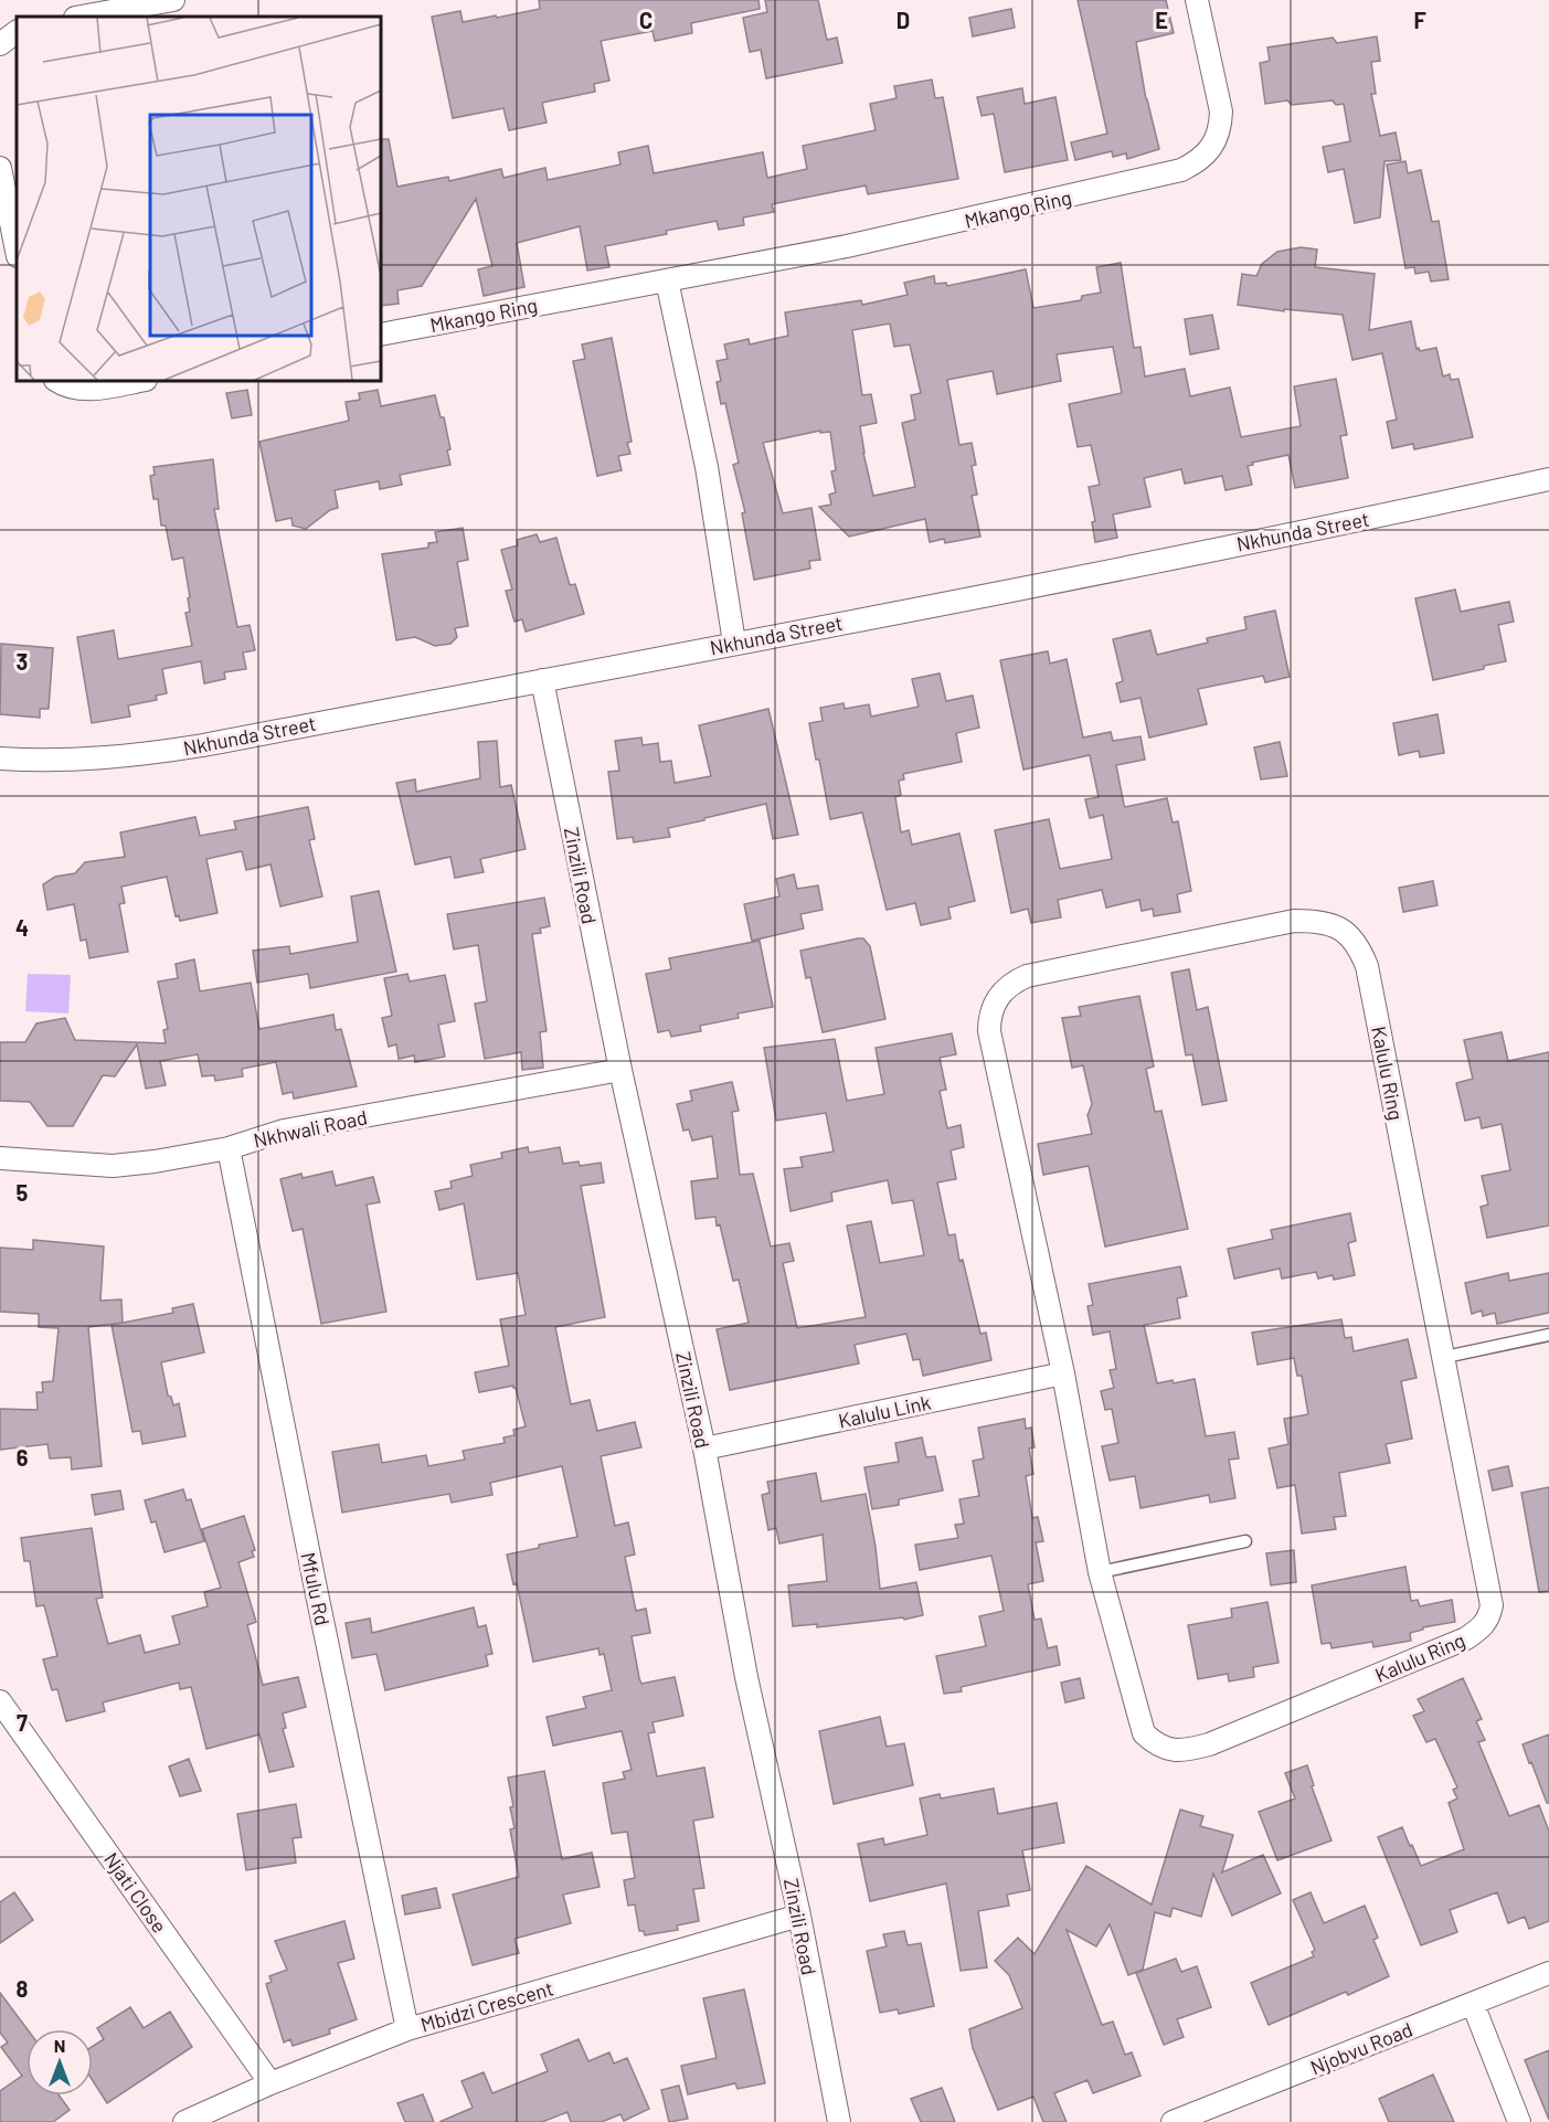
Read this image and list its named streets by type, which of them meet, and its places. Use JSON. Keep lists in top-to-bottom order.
{
  "streets": {
    "street": [
      "Mkango Ring",
      "Nkhunda Street",
      "Zinzili Road",
      "Kalulu Ring",
      "Nkhwali Road",
      "Kalulu Link",
      "Mfulu Rd",
      "Njati Close",
      "Mbidzi Crescent",
      "Njobvu Road"
    ]
  },
  "crossings": [
    ["Nkhunda Street", "Zinzili Road"],
    ["Zinzili Road", "Nkhwali Road"],
    ["Zinzili Road", "Kalulu Link"],
    ["Zinzili Road", "Mbidzi Crescent"],
    ["Kalulu Ring", "Kalulu Link"],
    ["Nkhwali Road", "Mfulu Rd"],
    ["Mfulu Rd", "Mbidzi Crescent"],
    ["Njati Close", "Mbidzi Crescent"]
  ],
  "north": "top",
  "grid": {
    "columns": [
      "C",
      "D",
      "E",
      "F"
    ],
    "rows": [
      "3",
      "4",
      "5",
      "6",
      "7",
      "8"
    ]
  }
}
